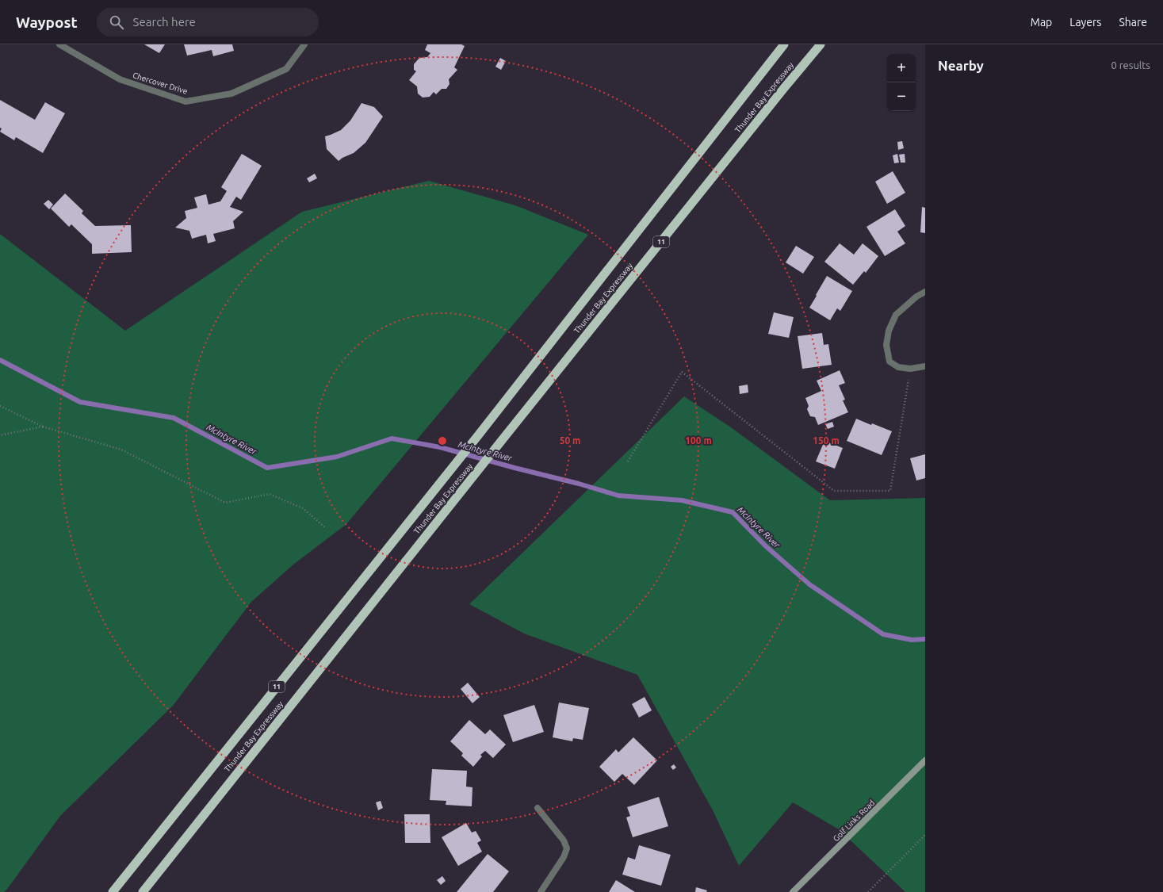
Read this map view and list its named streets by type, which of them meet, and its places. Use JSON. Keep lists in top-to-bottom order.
{
  "streets": {
    "highway": ["Thunder Bay Expressway", "11"],
    "main road": ["Golf Links Road"],
    "street": ["Chercover Drive"]
  },
  "water": ["McIntyre River"],
  "page": {
    "header": "Waypost",
    "search": "Search here",
    "nav": ["Map", "Layers", "Share"],
    "heading": ["Nearby", "0 results"],
    "map_buttons": ["+", "−"]
  },
  "rings": ["50 m", "100 m", "150 m"]
}
